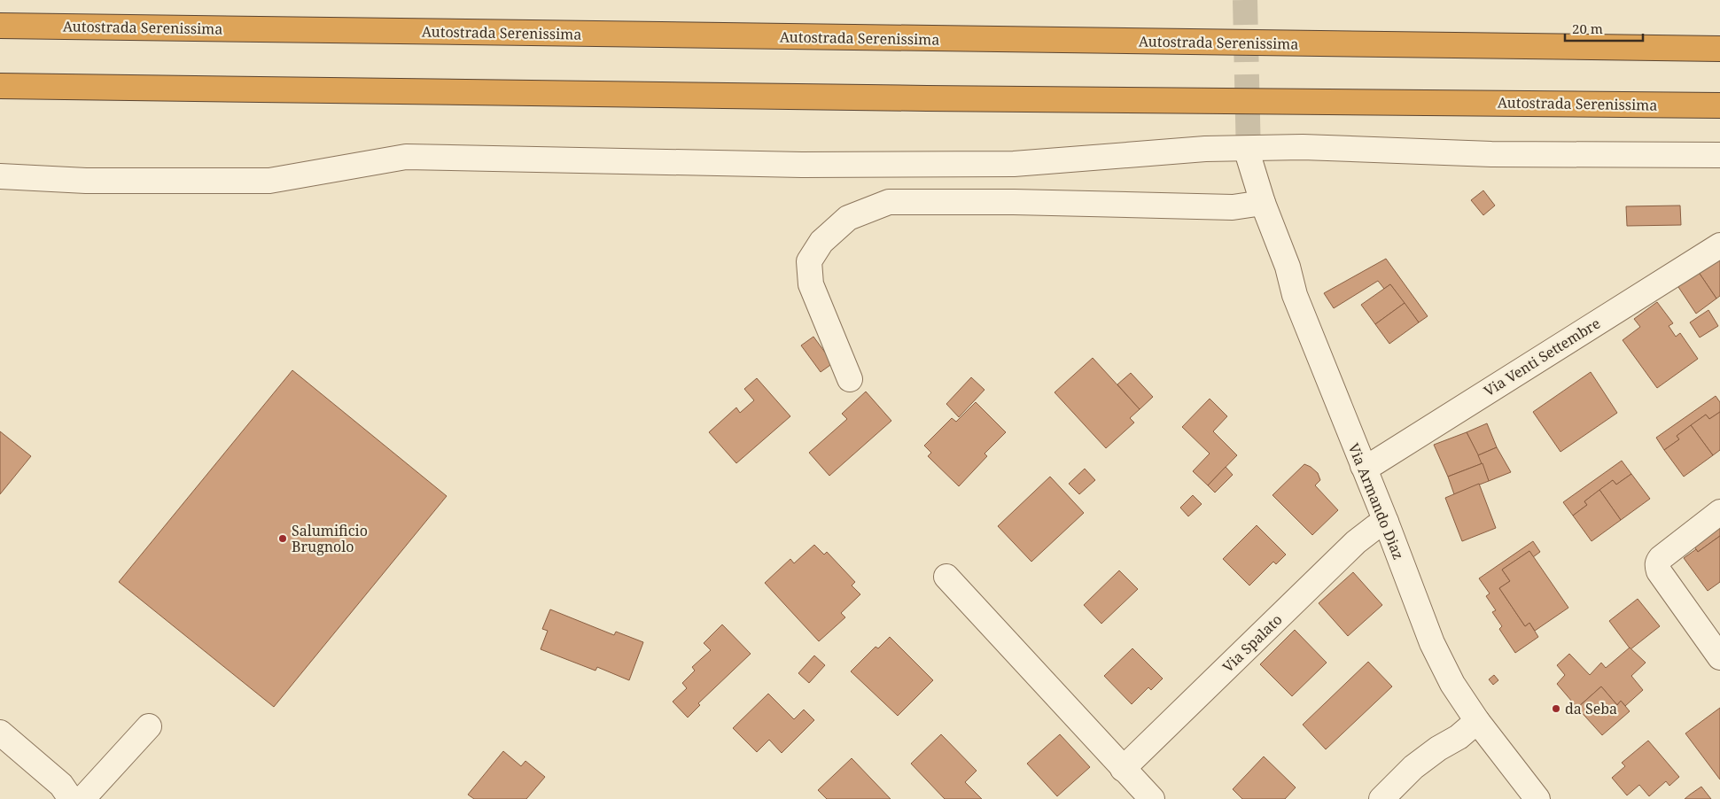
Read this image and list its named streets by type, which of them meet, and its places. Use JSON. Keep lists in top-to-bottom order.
{
  "streets": {
    "highway": ["Autostrada Serenissima"],
    "street": ["Via Venti Settembre", "Via Armando Diaz", "Via Spalato"]
  },
  "crossings": [
    ["Via Venti Settembre", "Via Armando Diaz"],
    ["Via Armando Diaz", "Via Spalato"]
  ],
  "places": ["Salumificio Brugnolo", "da Seba"],
  "scale_bar": "20 m"
}
